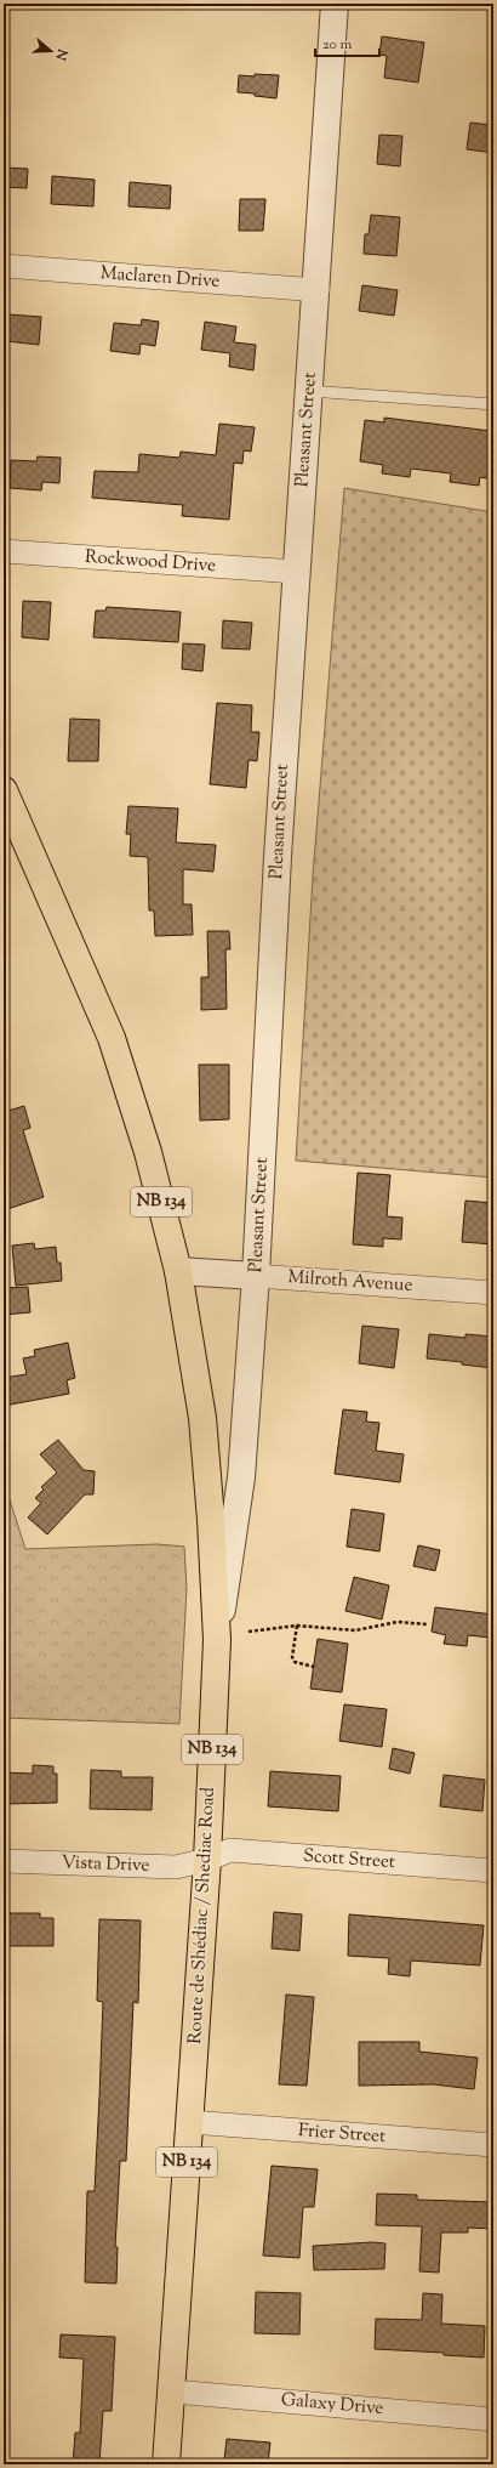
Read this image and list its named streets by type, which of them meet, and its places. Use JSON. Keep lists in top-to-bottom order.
{
  "streets": {
    "main road": ["NB 134", "Route de Shédiac / Shediac Road"],
    "street": [
      "Maclaren Drive",
      "Pleasant Street",
      "Rockwood Drive",
      "Milroth Avenue",
      "Scott Street",
      "Vista Drive",
      "Frier Street",
      "Galaxy Drive"
    ]
  },
  "crossings": [
    ["Maclaren Drive", "Pleasant Street"],
    ["Pleasant Street", "Rockwood Drive"],
    ["Pleasant Street", "Milroth Avenue"],
    ["Pleasant Street", "Route de Shédiac / Shediac Road"],
    ["Milroth Avenue", "Route de Shédiac / Shediac Road"],
    ["Scott Street", "Vista Drive"],
    ["Scott Street", "Route de Shédiac / Shediac Road"],
    ["Vista Drive", "Route de Shédiac / Shediac Road"],
    ["Route de Shédiac / Shediac Road", "Frier Street"],
    ["Route de Shédiac / Shediac Road", "Galaxy Drive"]
  ],
  "scale_bar": "20 m",
  "north": "right"
}
